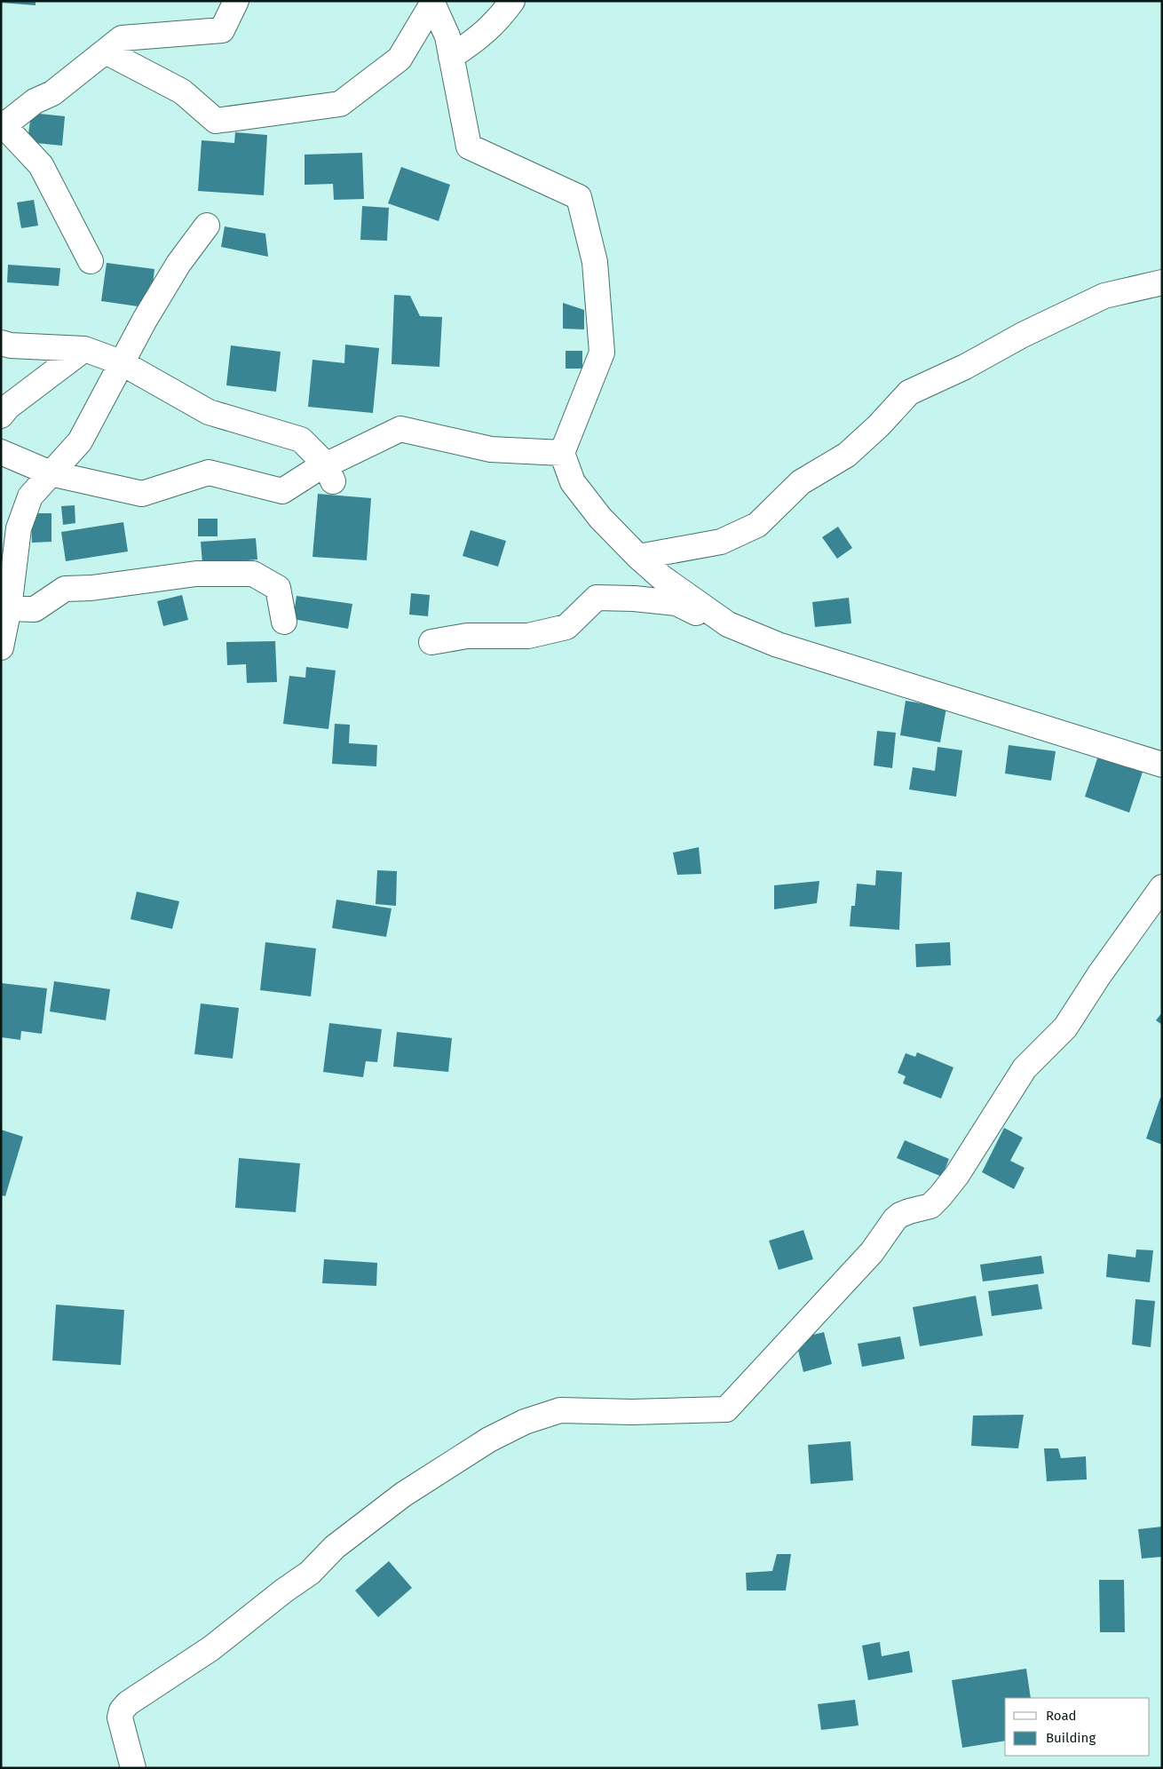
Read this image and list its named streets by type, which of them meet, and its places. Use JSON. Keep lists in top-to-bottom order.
{
  "legend": ["Road", "Building"]
}
